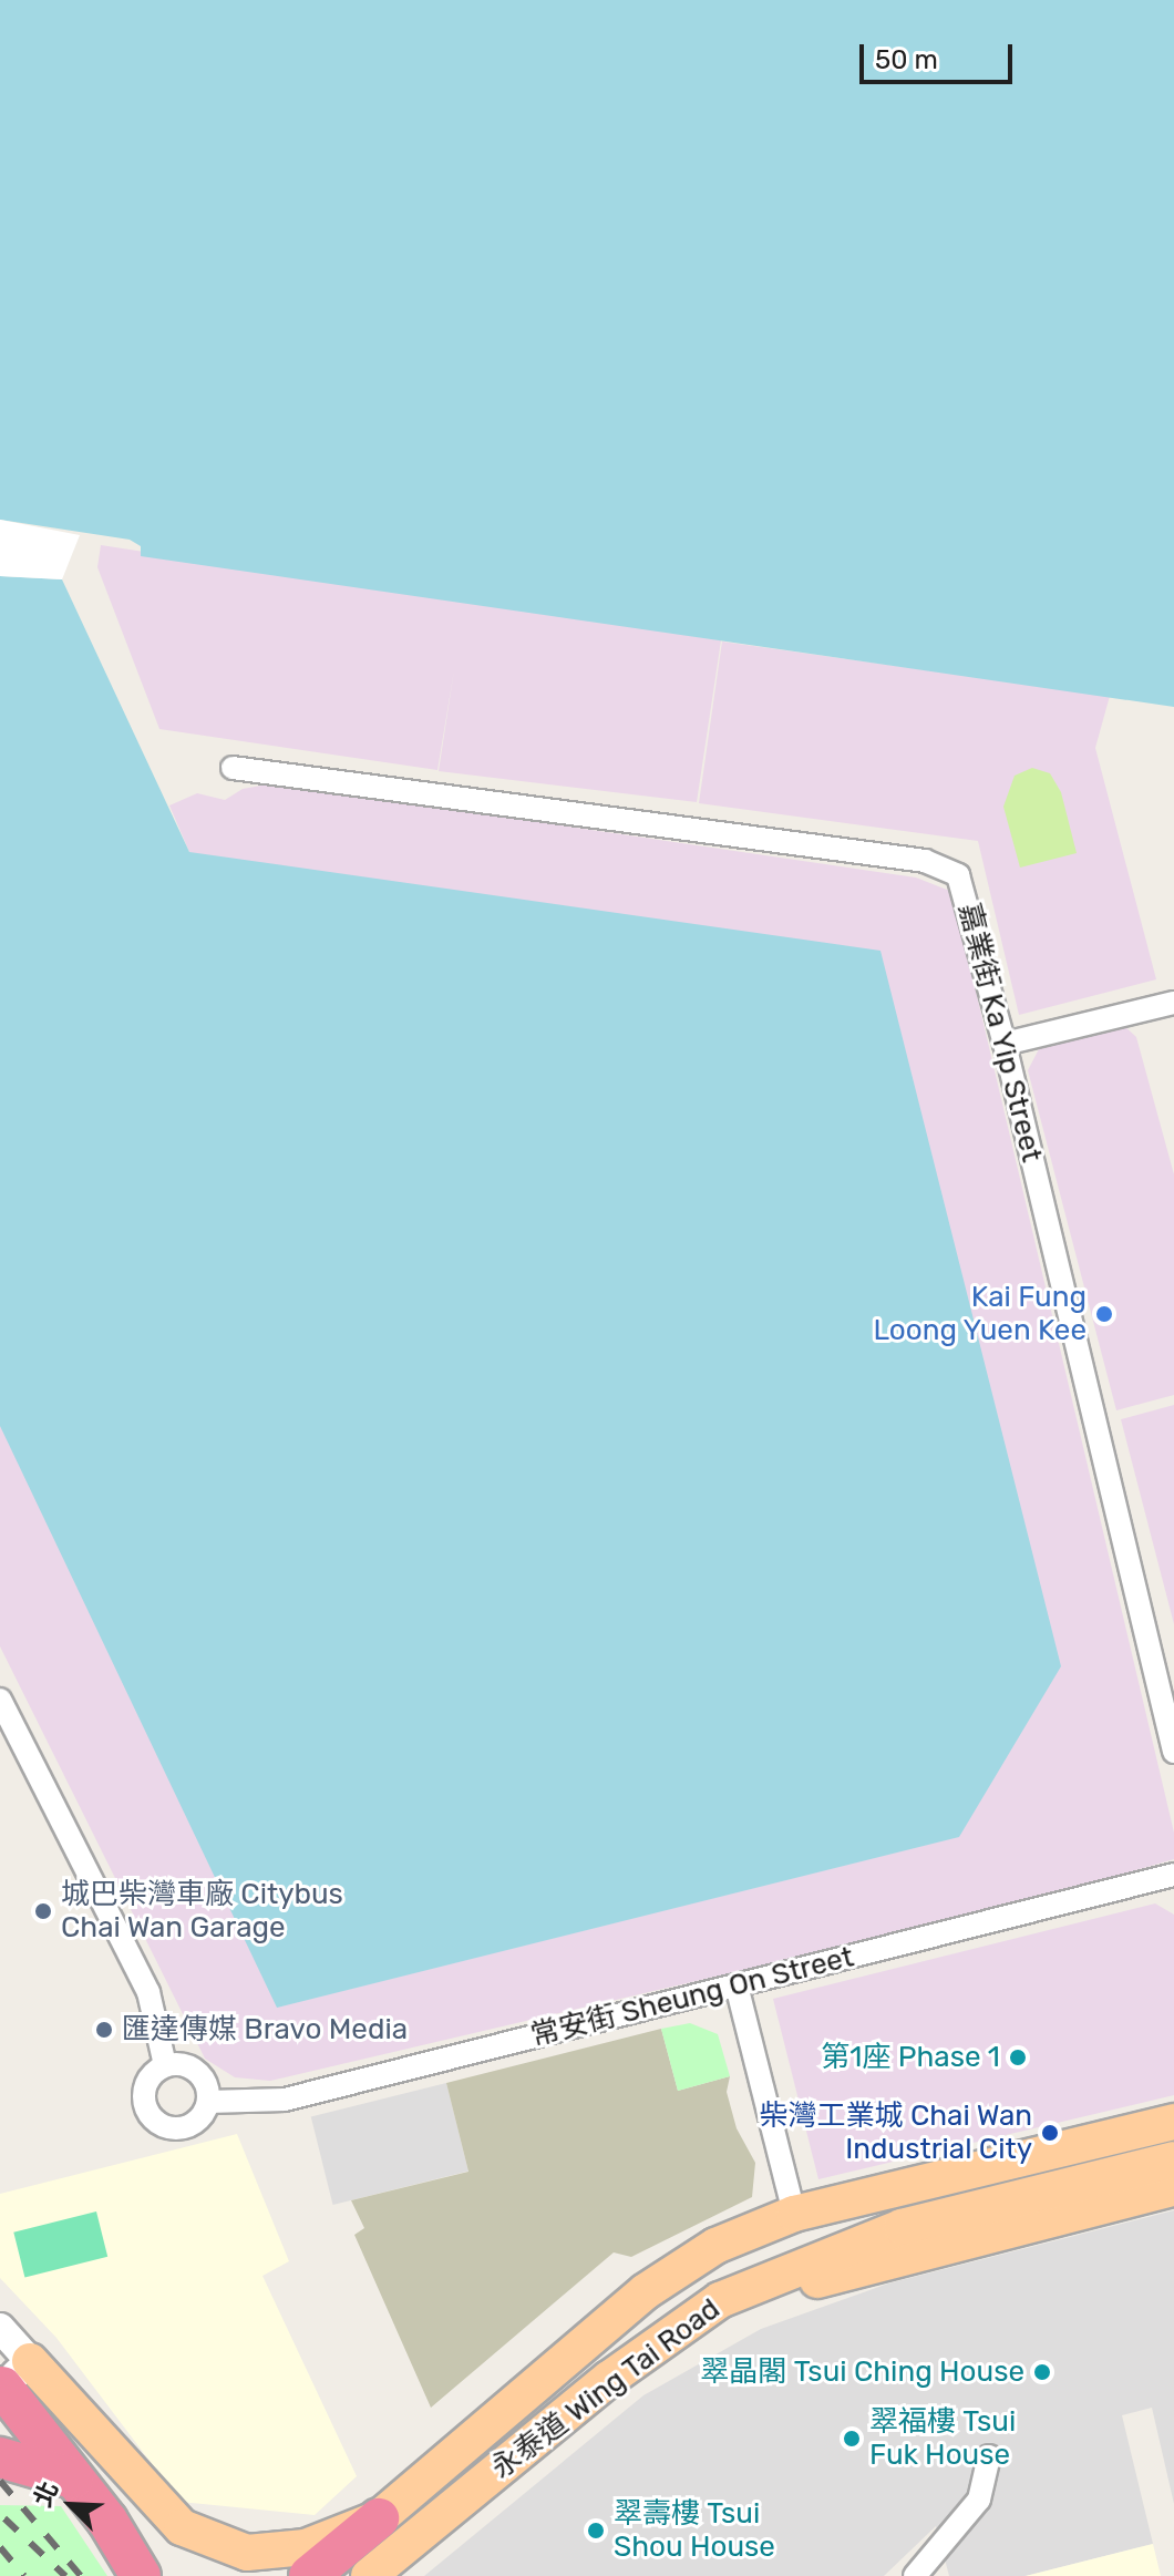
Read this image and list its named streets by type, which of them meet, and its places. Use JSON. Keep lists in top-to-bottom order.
{
  "streets": {
    "main road": ["永泰道 Wing Tai Road"],
    "street": ["嘉業街 Ka Yip Street", "常安街 Sheung On Street"]
  },
  "places": [
    "Kai Fung Loong Yuen Kee",
    "城巴柴灣車廠 Citybus Chai Wan Garage",
    "匯達傳媒 Bravo Media",
    "第1座 Phase 1",
    "柴灣工業城 Chai Wan Industrial City",
    "翠晶閣 Tsui Ching House",
    "翠福樓 Tsui Fuk House",
    "翠壽樓 Tsui Shou House"
  ],
  "scale_bar": "50 m",
  "north": "top left"
}
